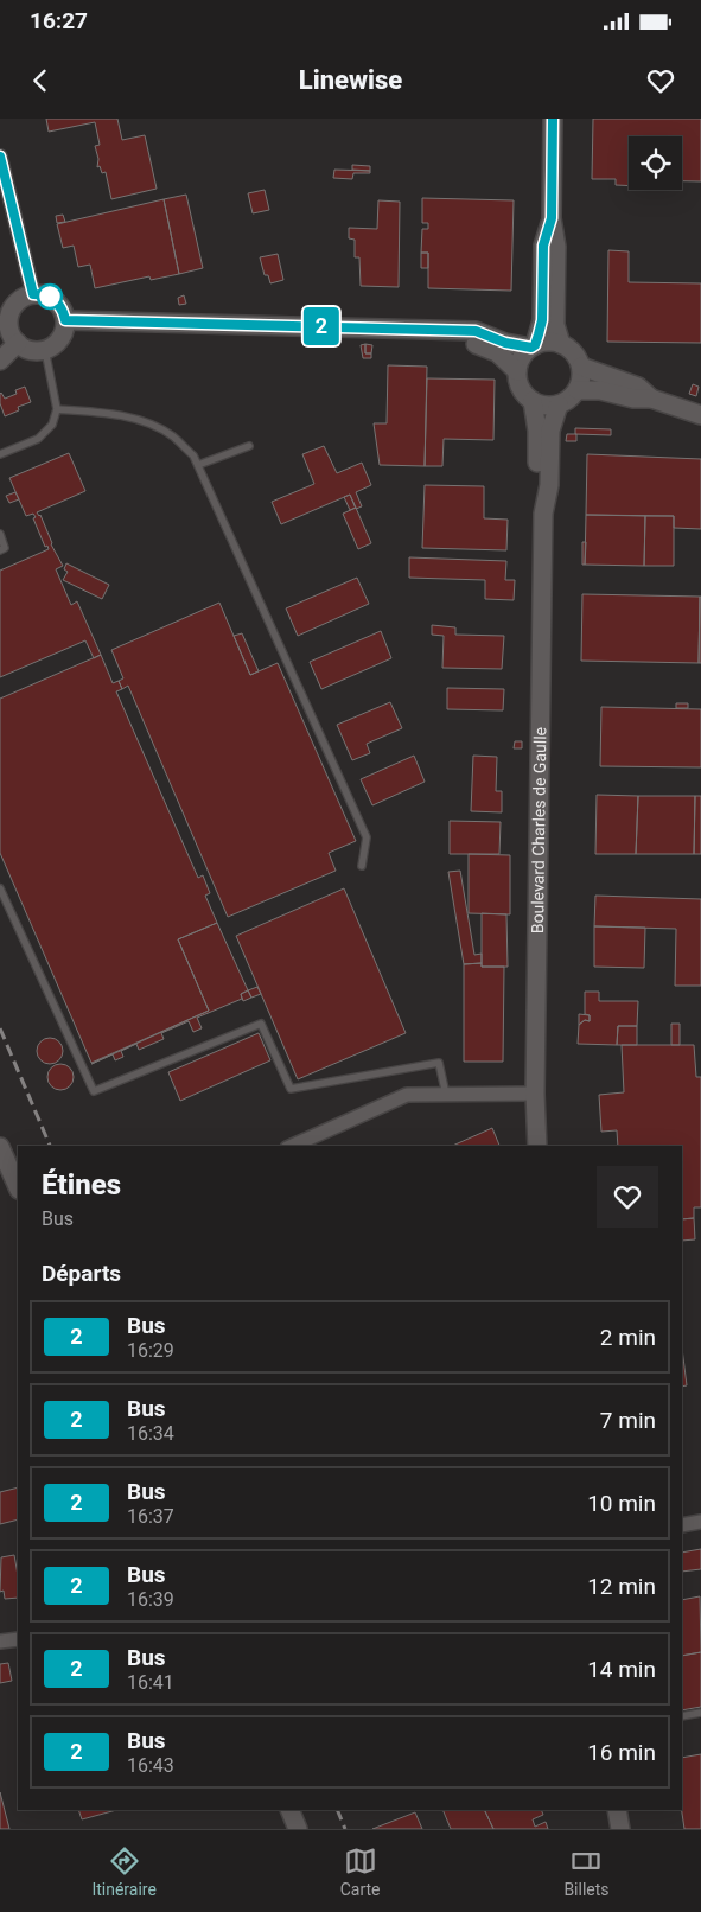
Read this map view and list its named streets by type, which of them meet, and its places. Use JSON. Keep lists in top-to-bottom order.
{
  "streets": {
    "street": ["Boulevard Charles de Gaulle"]
  },
  "lines": ["bus line 2"],
  "page": {
    "status": "16:27",
    "header": "Linewise",
    "on_map": "2",
    "heading": [
      ["Étines", "Bus"],
      "Départs"
    ],
    "list": [
      {
        "mark": "2",
        "name": "Bus",
        "note": "16:29",
        "value": "2 min"
      },
      {
        "mark": "2",
        "name": "Bus",
        "note": "16:34",
        "value": "7 min"
      },
      {
        "mark": "2",
        "name": "Bus",
        "note": "16:37",
        "value": "10 min"
      },
      {
        "mark": "2",
        "name": "Bus",
        "note": "16:39",
        "value": "12 min"
      },
      {
        "mark": "2",
        "name": "Bus",
        "note": "16:41",
        "value": "14 min"
      },
      {
        "mark": "2",
        "name": "Bus",
        "note": "16:43",
        "value": "16 min"
      }
    ],
    "tabs": ["Itinéraire", "Carte", "Billets"]
  }
}
